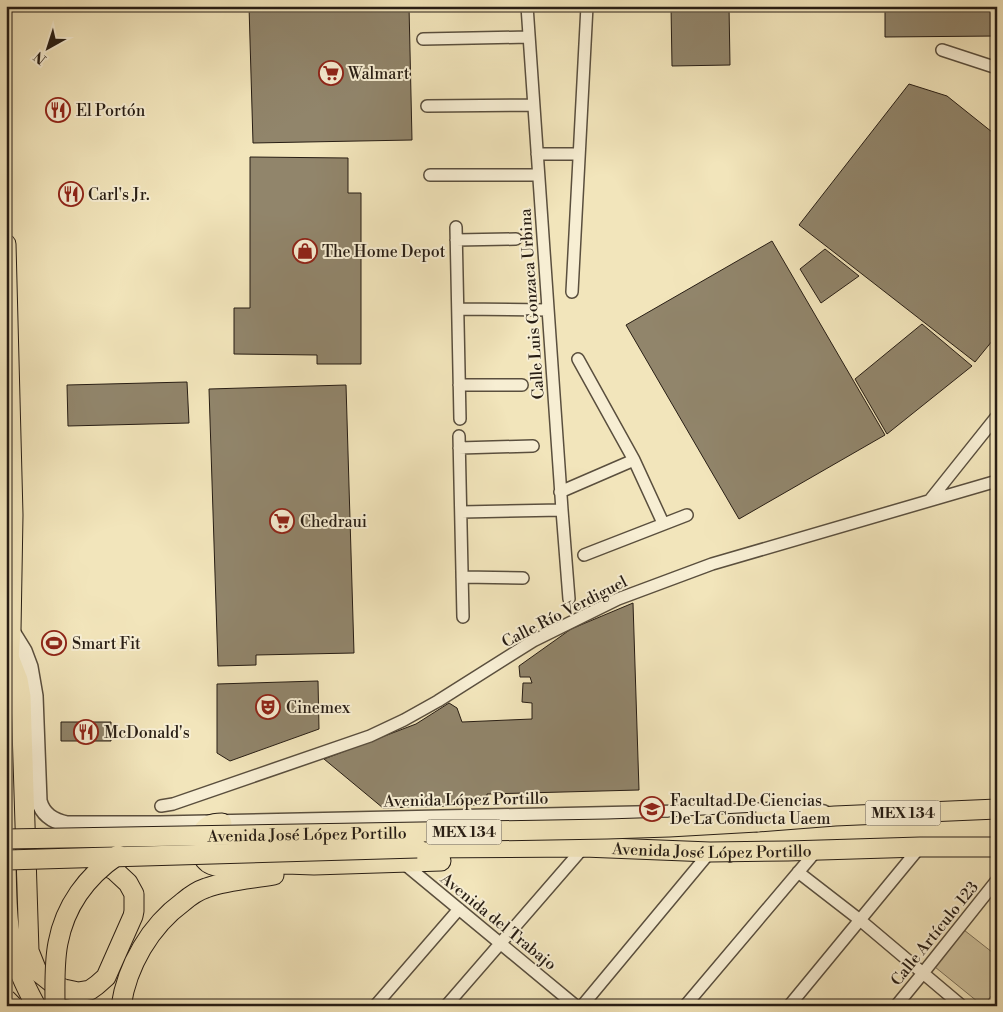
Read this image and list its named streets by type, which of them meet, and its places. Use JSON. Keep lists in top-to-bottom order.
{
  "streets": {
    "main road": ["MEX 134", "Avenida José López Portillo"],
    "street": [
      "Calle Luis Gonzaca Urbina",
      "Calle Río Verdiguel",
      "Avenida López Portillo",
      "Avenida del Trabajo",
      "Calle Artículo 123"
    ]
  },
  "crossings": [
    ["Avenida López Portillo", "Avenida José López Portillo"]
  ],
  "places": {
    "supermarket": ["Walmart", "Chedraui"],
    "restaurant": ["El Portón", "Carl's Jr.", "McDonald's"],
    "shop": ["The Home Depot"],
    "sports": ["Smart Fit"],
    "theatre": ["Cinemex"],
    "school or university": ["Facultad De Ciencias De La Conducta Uaem"]
  },
  "north": "bottom left"
}
